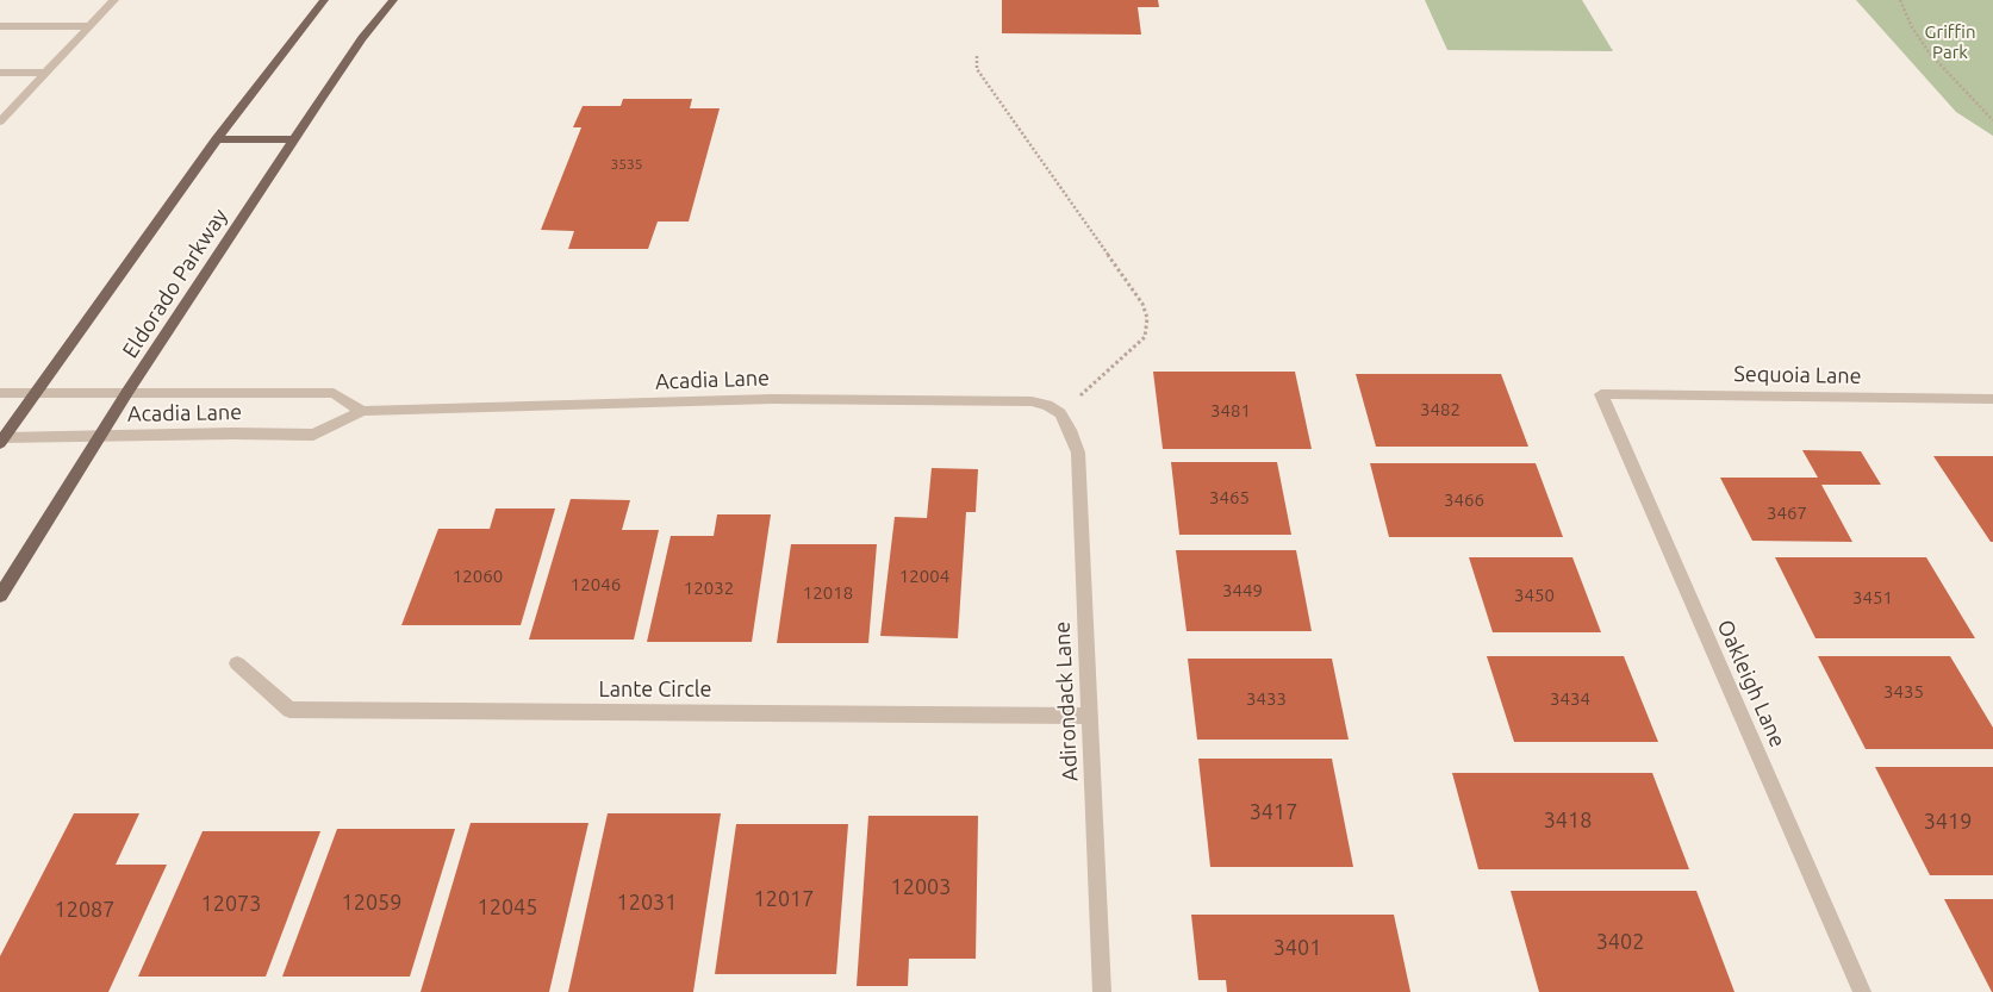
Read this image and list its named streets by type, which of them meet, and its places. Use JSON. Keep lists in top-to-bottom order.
{
  "streets": {
    "main road": ["Eldorado Parkway"],
    "street": [
      "Sequoia Lane",
      "Acadia Lane",
      "Oakleigh Lane",
      "Lante Circle",
      "Adirondack Lane"
    ]
  },
  "crossings": [
    ["Eldorado Parkway", "Acadia Lane"],
    ["Sequoia Lane", "Oakleigh Lane"],
    ["Acadia Lane", "Adirondack Lane"],
    ["Lante Circle", "Adirondack Lane"]
  ],
  "parks": ["Griffin Park"],
  "house_numbers": [
    "3535",
    "3482",
    "3481",
    "3465",
    "3466",
    "3467",
    "12060",
    "12004",
    "12046",
    "12032",
    "3449",
    "12018",
    "3450",
    "3451",
    "3435",
    "3433",
    "3434",
    "3417",
    "3418",
    "3419",
    "12003",
    "12017",
    "12059",
    "12031",
    "12073",
    "12045",
    "12087",
    "3402",
    "3401"
  ]
}
